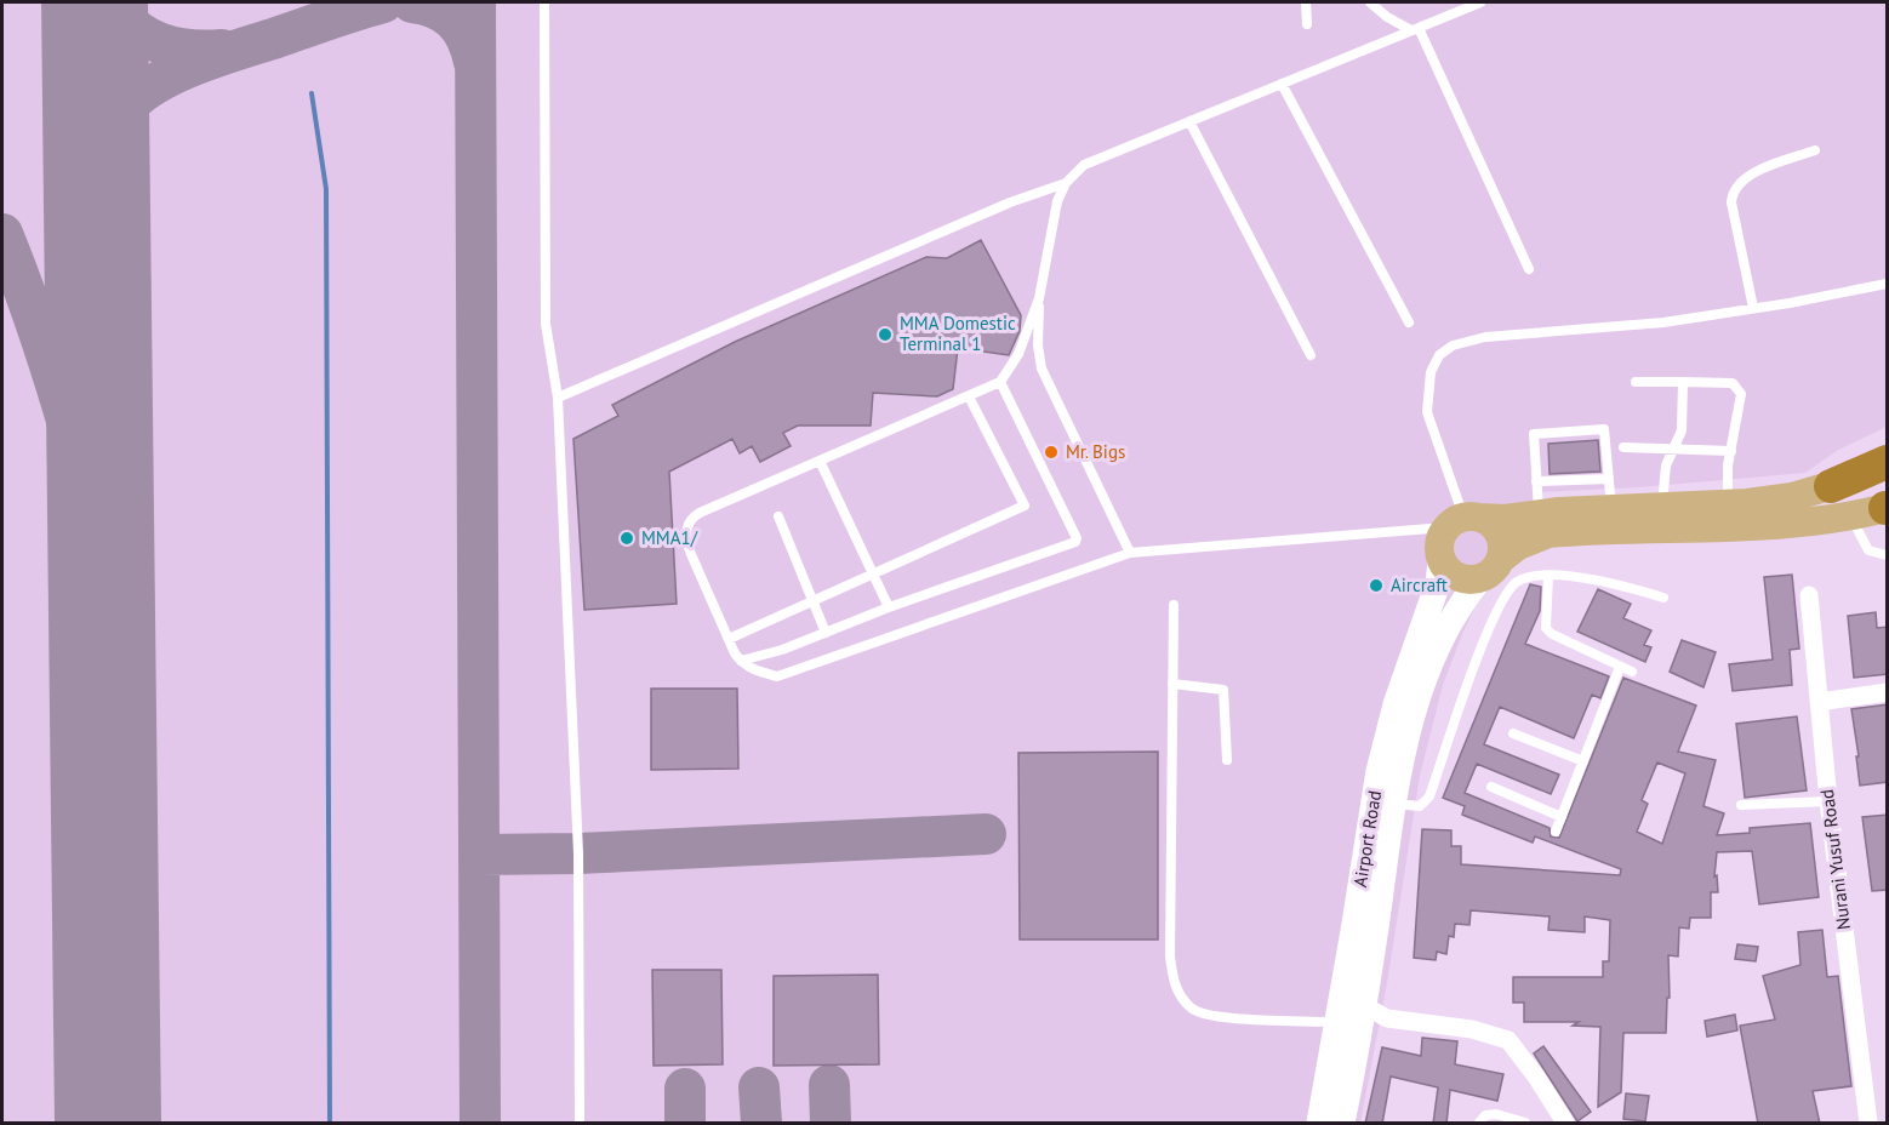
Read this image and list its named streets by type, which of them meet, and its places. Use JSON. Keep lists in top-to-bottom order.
{
  "streets": {
    "main road": ["Airport Road"],
    "street": ["Nurani Yusuf Road"]
  },
  "places": [
    "MMA Domestic Terminal 1",
    "Mr. Bigs",
    "MMA1/",
    "Aircraft"
  ]
}
